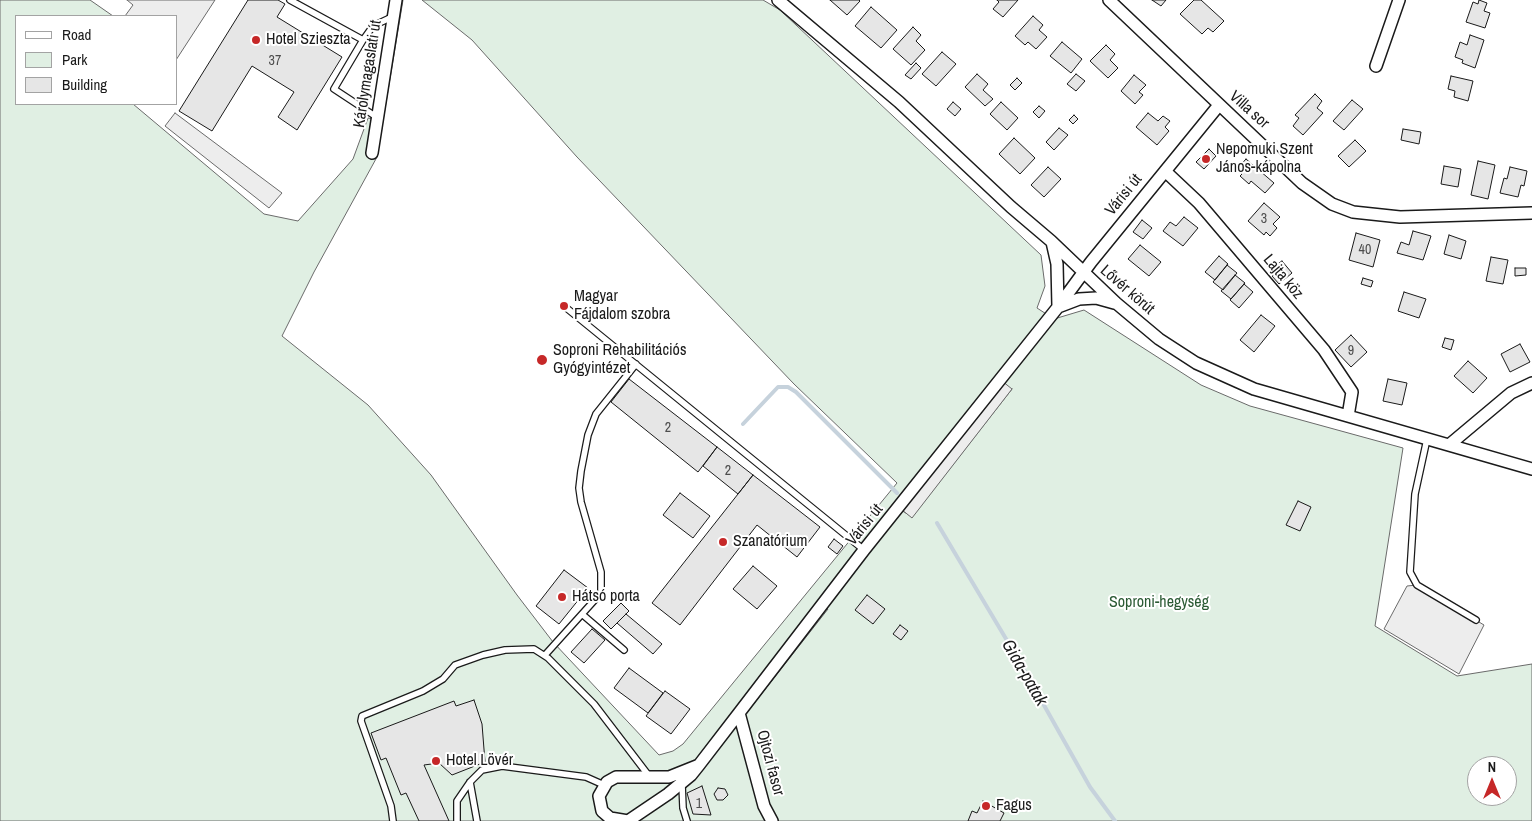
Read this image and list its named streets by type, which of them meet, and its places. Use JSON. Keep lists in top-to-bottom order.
{
  "streets": {
    "street": [
      "Károlymagaslati út",
      "Villa sor",
      "Várisi út",
      "Lajta köz",
      "Lővér körút",
      "Ojtozi fasor"
    ]
  },
  "crossings": [
    ["Villa sor", "Várisi út"],
    ["Várisi út", "Lajta köz"],
    ["Várisi út", "Lővér körút"],
    ["Várisi út", "Ojtozi fasor"],
    ["Lajta köz", "Lővér körút"]
  ],
  "water": ["Gida-patak"],
  "parks": ["Soproni-hegység"],
  "places": [
    "Hotel Szieszta",
    "Nepomuki Szent János-kápolna",
    "Magyar Fájdalom szobra",
    "Soproni Rehabilitációs Gyógyintézet",
    "Szanatórium",
    "Hátsó porta",
    "Hotel Lövér",
    "Fagus"
  ],
  "house_numbers": [
    "37",
    "3",
    "40",
    "9",
    "2",
    "2",
    "1"
  ],
  "legend": ["Road", "Park", "Building"],
  "north": "top"
}
